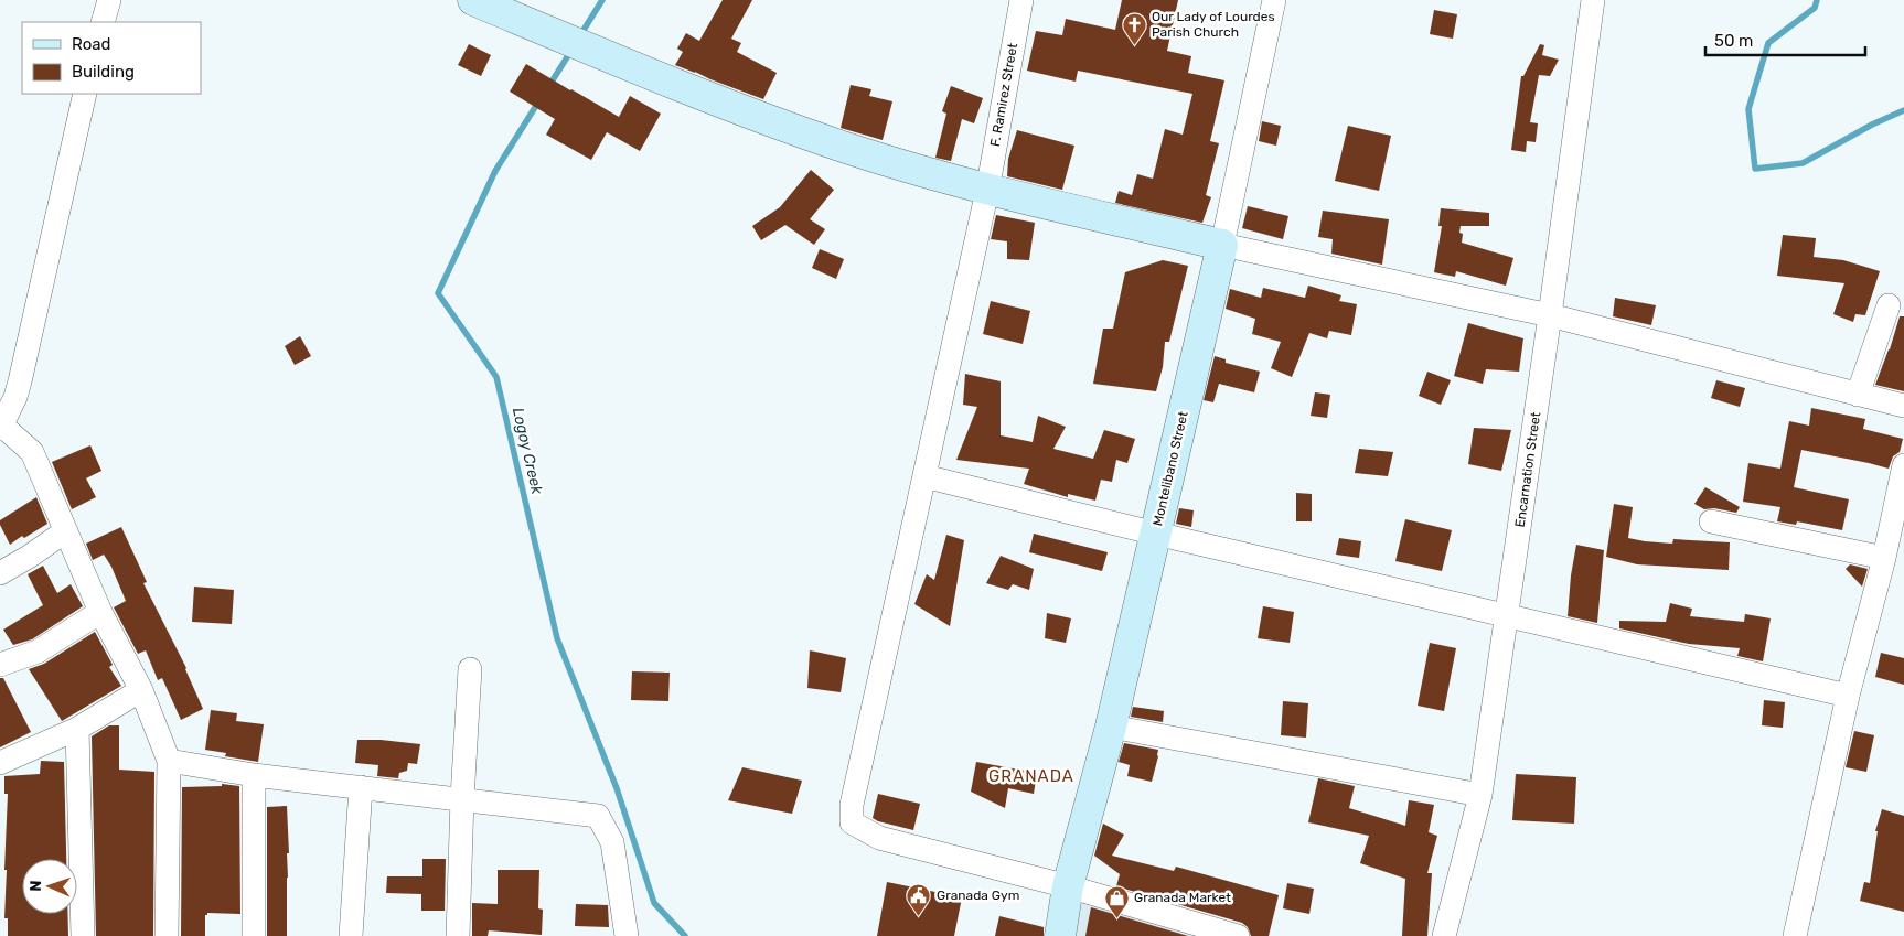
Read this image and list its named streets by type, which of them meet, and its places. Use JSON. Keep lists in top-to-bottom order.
{
  "streets": {
    "main road": ["Montelibano Street"],
    "street": ["F. Ramirez Street", "Encarnation Street"]
  },
  "crossings": [
    ["F. Ramirez Street", "Montelibano Street"]
  ],
  "districts": ["GRANADA"],
  "water": ["Logoy Creek"],
  "places": {
    "church": ["Our Lady of Lourdes Parish Church"],
    "public building": ["Granada Gym"],
    "shop": ["Granada Market"]
  },
  "legend": ["Road", "Building"],
  "scale_bar": "50 m",
  "north": "left"
}
